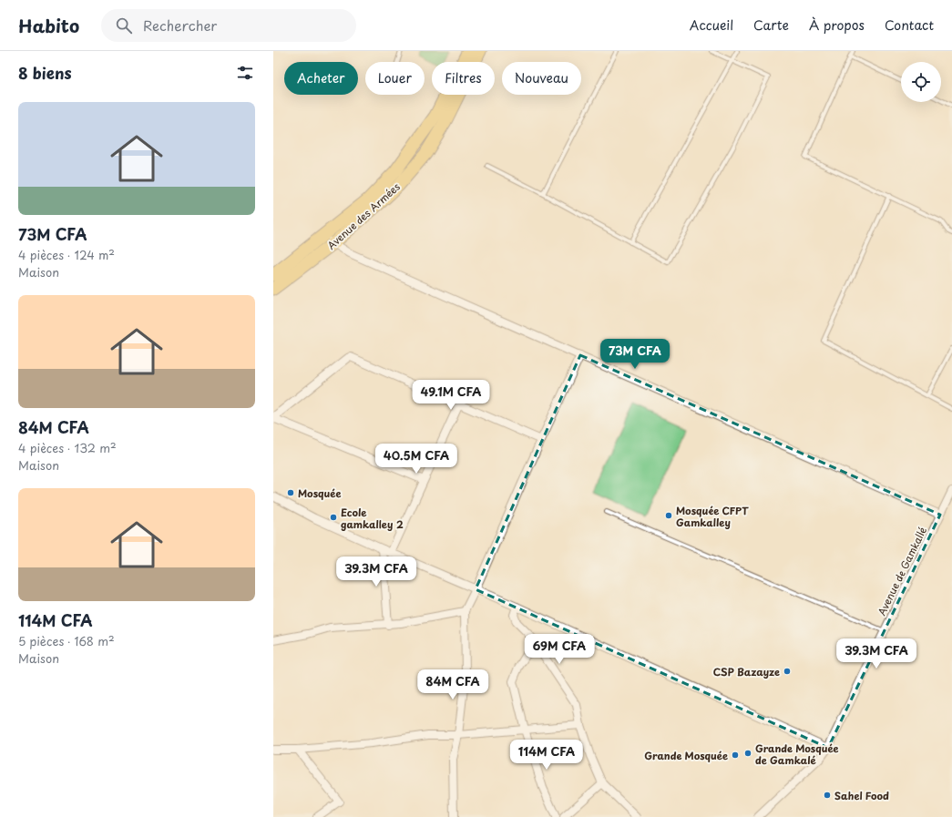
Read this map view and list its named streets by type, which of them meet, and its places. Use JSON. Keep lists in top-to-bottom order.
{
  "streets": {
    "highway": ["Avenue des Armées"],
    "street": ["Avenue de Gamkallé"]
  },
  "places": [
    "Mosquée",
    "Mosquée CFPT Gamkalley",
    "Ecole gamkalley 2",
    "CSP Bazayze",
    "Grande Mosquée de Gamkalé",
    "Grande Mosquée",
    "Sahel Food"
  ],
  "page": {
    "header": "Habito",
    "search": "Rechercher",
    "nav": [
      "Accueil",
      "Carte",
      "À propos",
      "Contact"
    ],
    "heading": "8 biens",
    "chip": [
      "Acheter",
      "Louer",
      "Filtres",
      "Nouveau"
    ],
    "list": [
      {
        "name": "73M CFA",
        "note": "4 pièces · 124 m² · Maison"
      },
      {
        "name": "84M CFA",
        "note": "4 pièces · 132 m² · Maison"
      },
      {
        "name": "114M CFA",
        "note": "5 pièces · 168 m² · Maison"
      }
    ],
    "price": [
      "73M CFA",
      "49.1M CFA",
      "40.5M CFA",
      "39.3M CFA",
      "69M CFA",
      "39.3M CFA",
      "84M CFA",
      "114M CFA"
    ]
  }
}
